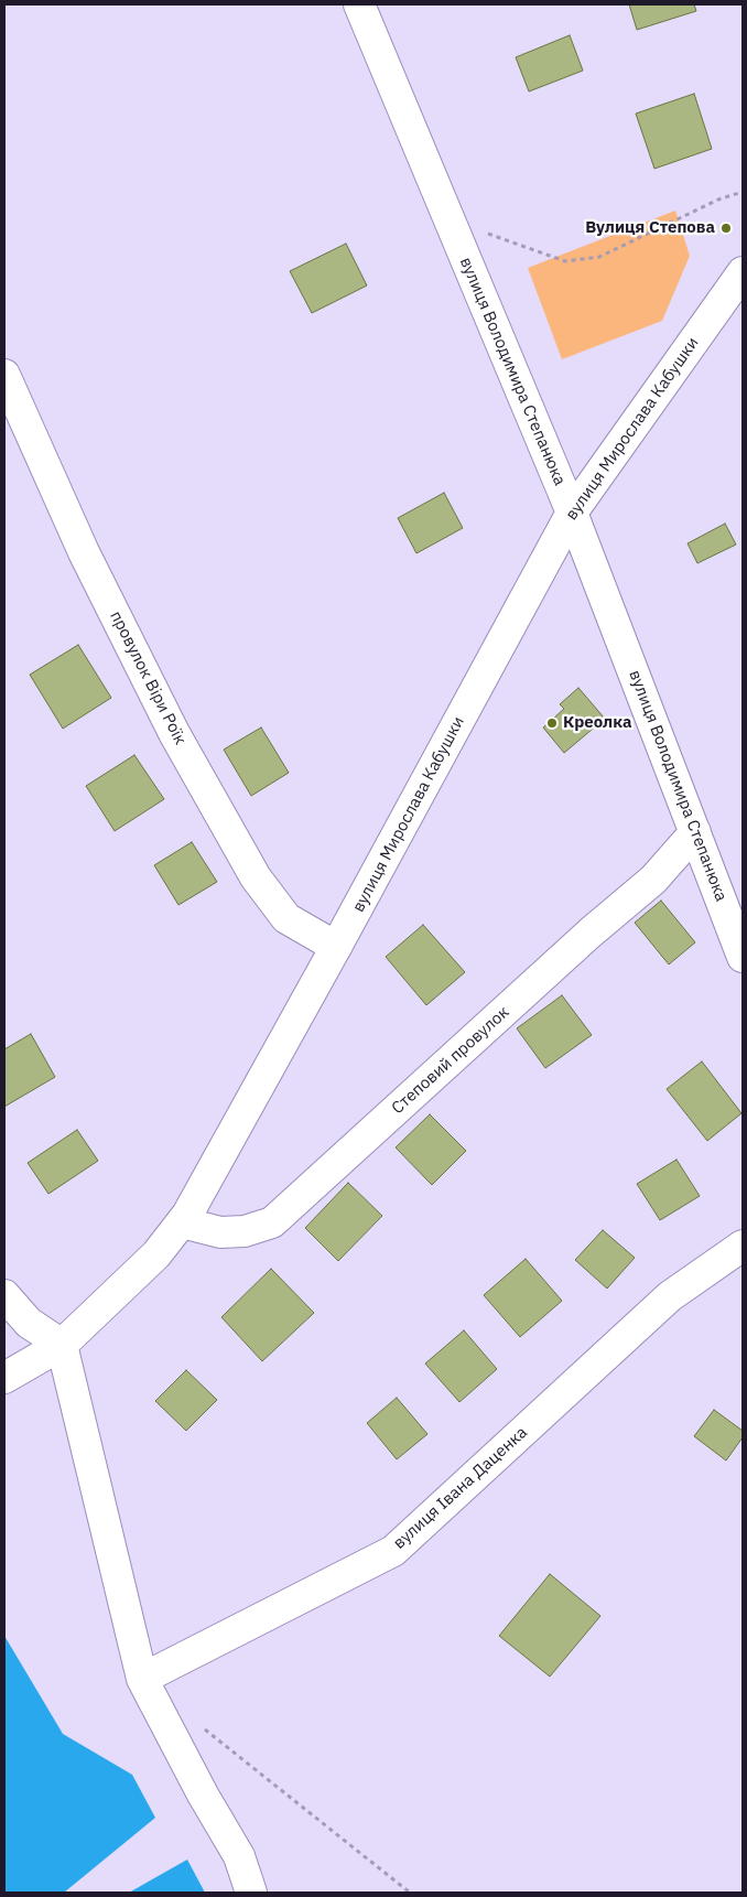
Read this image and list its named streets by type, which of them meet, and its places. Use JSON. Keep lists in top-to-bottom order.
{
  "streets": {
    "street": [
      "вулиця Володимира Степанюка",
      "вулиця Мирослава Кабушки",
      "провулок Віри Роїк",
      "Степовий провулок",
      "вулиця Івана Даценка"
    ]
  },
  "crossings": [
    ["вулиця Володимира Степанюка", "вулиця Мирослава Кабушки"],
    ["вулиця Володимира Степанюка", "Степовий провулок"],
    ["вулиця Мирослава Кабушки", "провулок Віри Роїк"],
    ["вулиця Мирослава Кабушки", "Степовий провулок"]
  ],
  "places": ["Вулиця Степова", "Креолка"]
}
